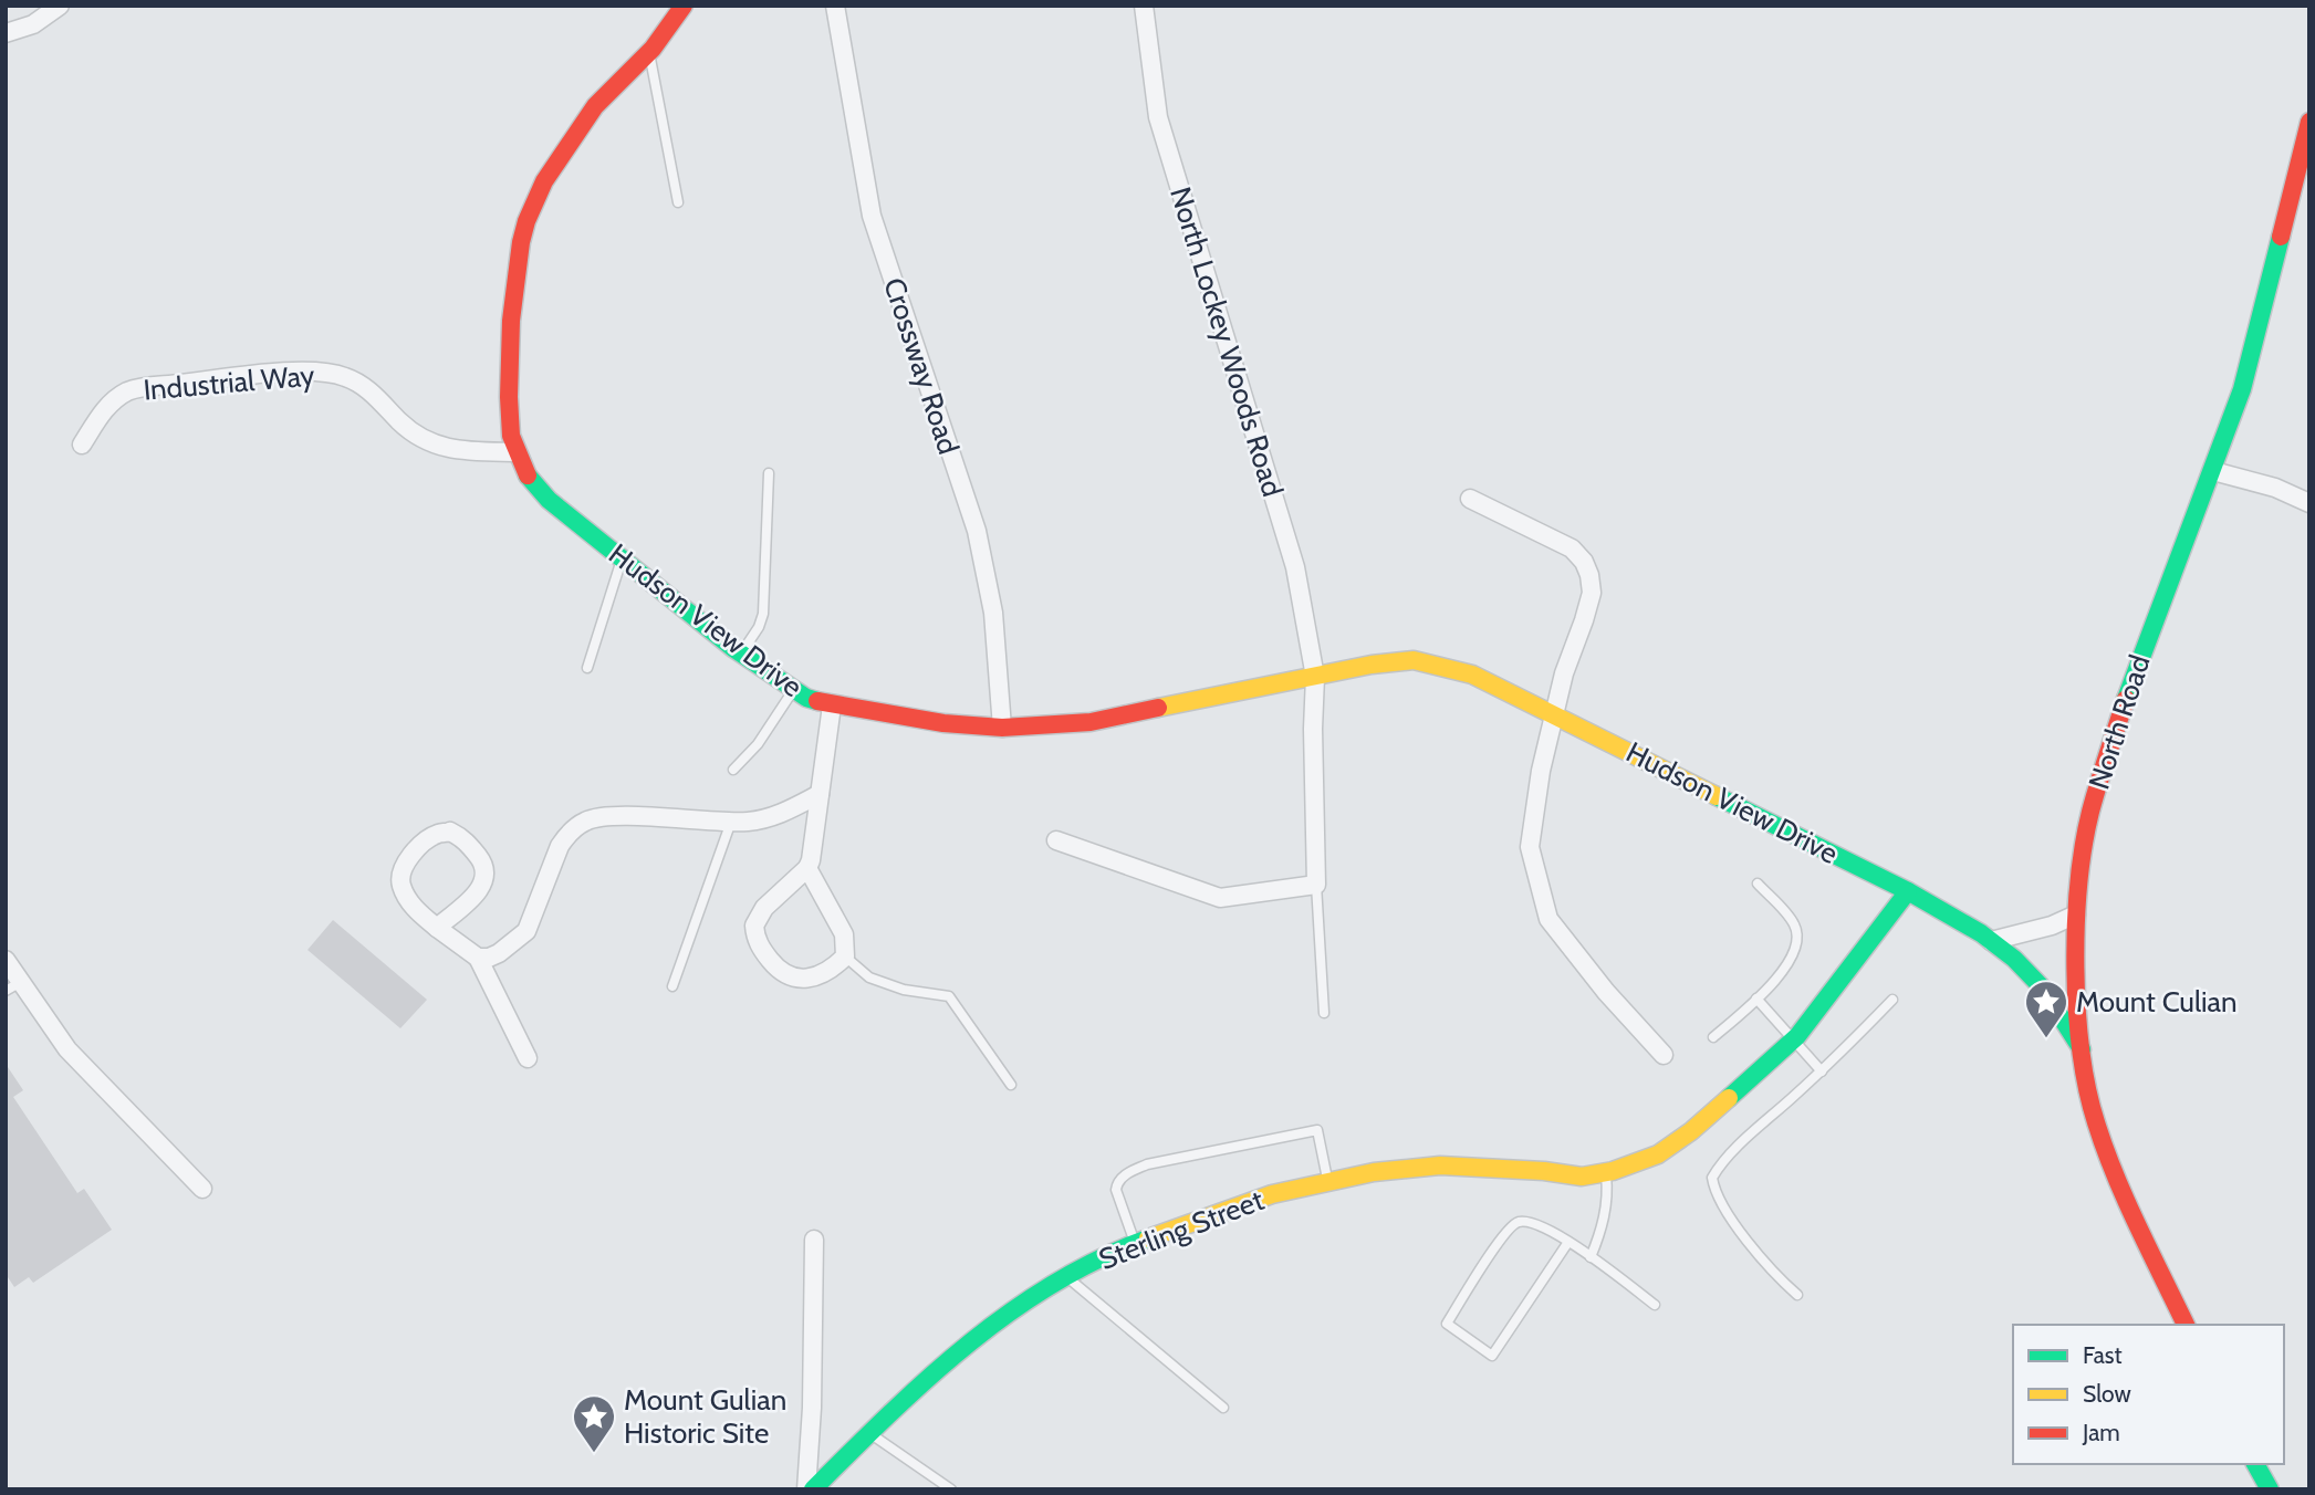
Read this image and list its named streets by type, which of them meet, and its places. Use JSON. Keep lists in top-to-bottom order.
{
  "streets": {
    "street": [
      "North Lockey Woods Road",
      "Crossway Road",
      "Industrial Way",
      "Hudson View Drive",
      "North Road",
      "Sterling Street"
    ]
  },
  "crossings": [
    ["North Lockey Woods Road", "Hudson View Drive"],
    ["Crossway Road", "Hudson View Drive"],
    ["Industrial Way", "Hudson View Drive"],
    ["Hudson View Drive", "North Road"],
    ["Hudson View Drive", "Sterling Street"]
  ],
  "places": {
    "place": ["Mount Culian", "Mount Gulian Historic Site"]
  },
  "legend": ["Fast", "Slow", "Jam"]
}
